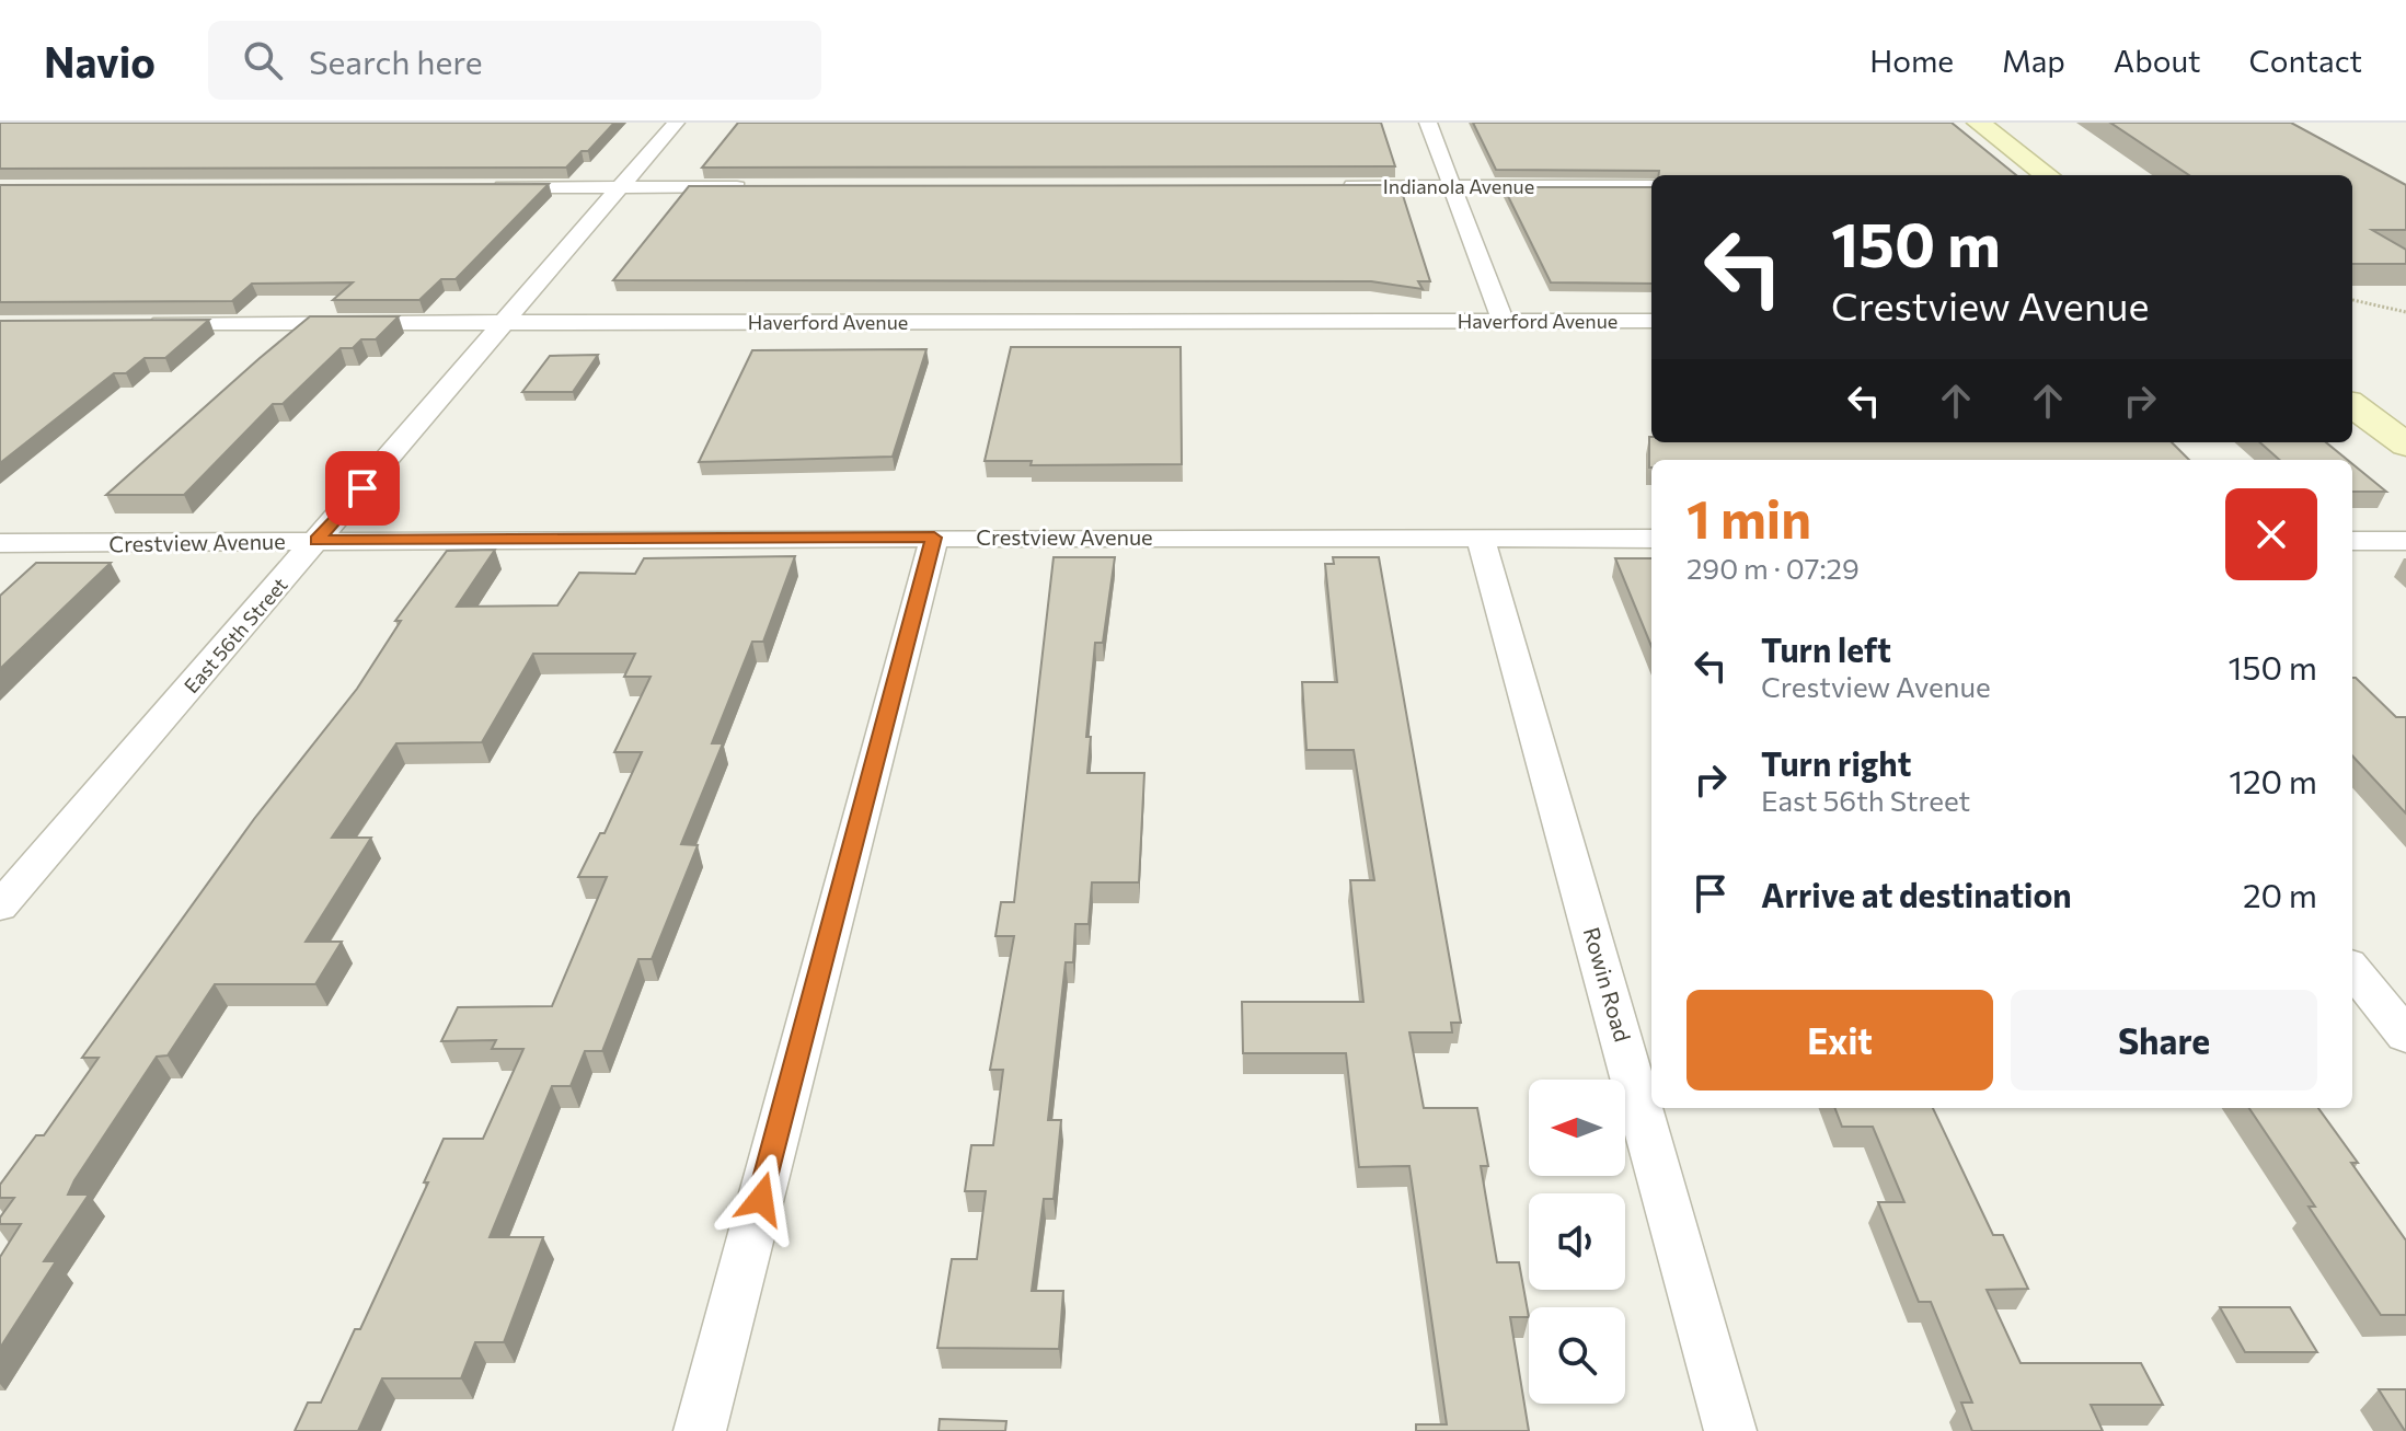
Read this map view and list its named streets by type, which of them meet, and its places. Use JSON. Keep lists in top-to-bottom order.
{
  "streets": {
    "street": [
      "Indianola Avenue",
      "Haverford Avenue",
      "Crestview Avenue",
      "East 56th Street",
      "Rowin Road"
    ]
  },
  "crossings": [
    ["Haverford Avenue", "East 56th Street"],
    ["Crestview Avenue", "East 56th Street"],
    ["Crestview Avenue", "Rowin Road"]
  ],
  "north": "left",
  "page": {
    "header": "Navio",
    "search": "Search here",
    "nav": [
      "Home",
      "Map",
      "About",
      "Contact"
    ],
    "turn": ["150 m", "Crestview Avenue"],
    "heading": ["1 min", "290 m · 07:29"],
    "list": [
      {
        "name": "Turn left",
        "note": "Crestview Avenue",
        "value": "150 m"
      },
      {
        "name": "Turn right",
        "note": "East 56th Street",
        "value": "120 m"
      },
      {
        "name": "Arrive at destination",
        "value": "20 m"
      }
    ],
    "buttons": ["Exit", "Share"]
  }
}
